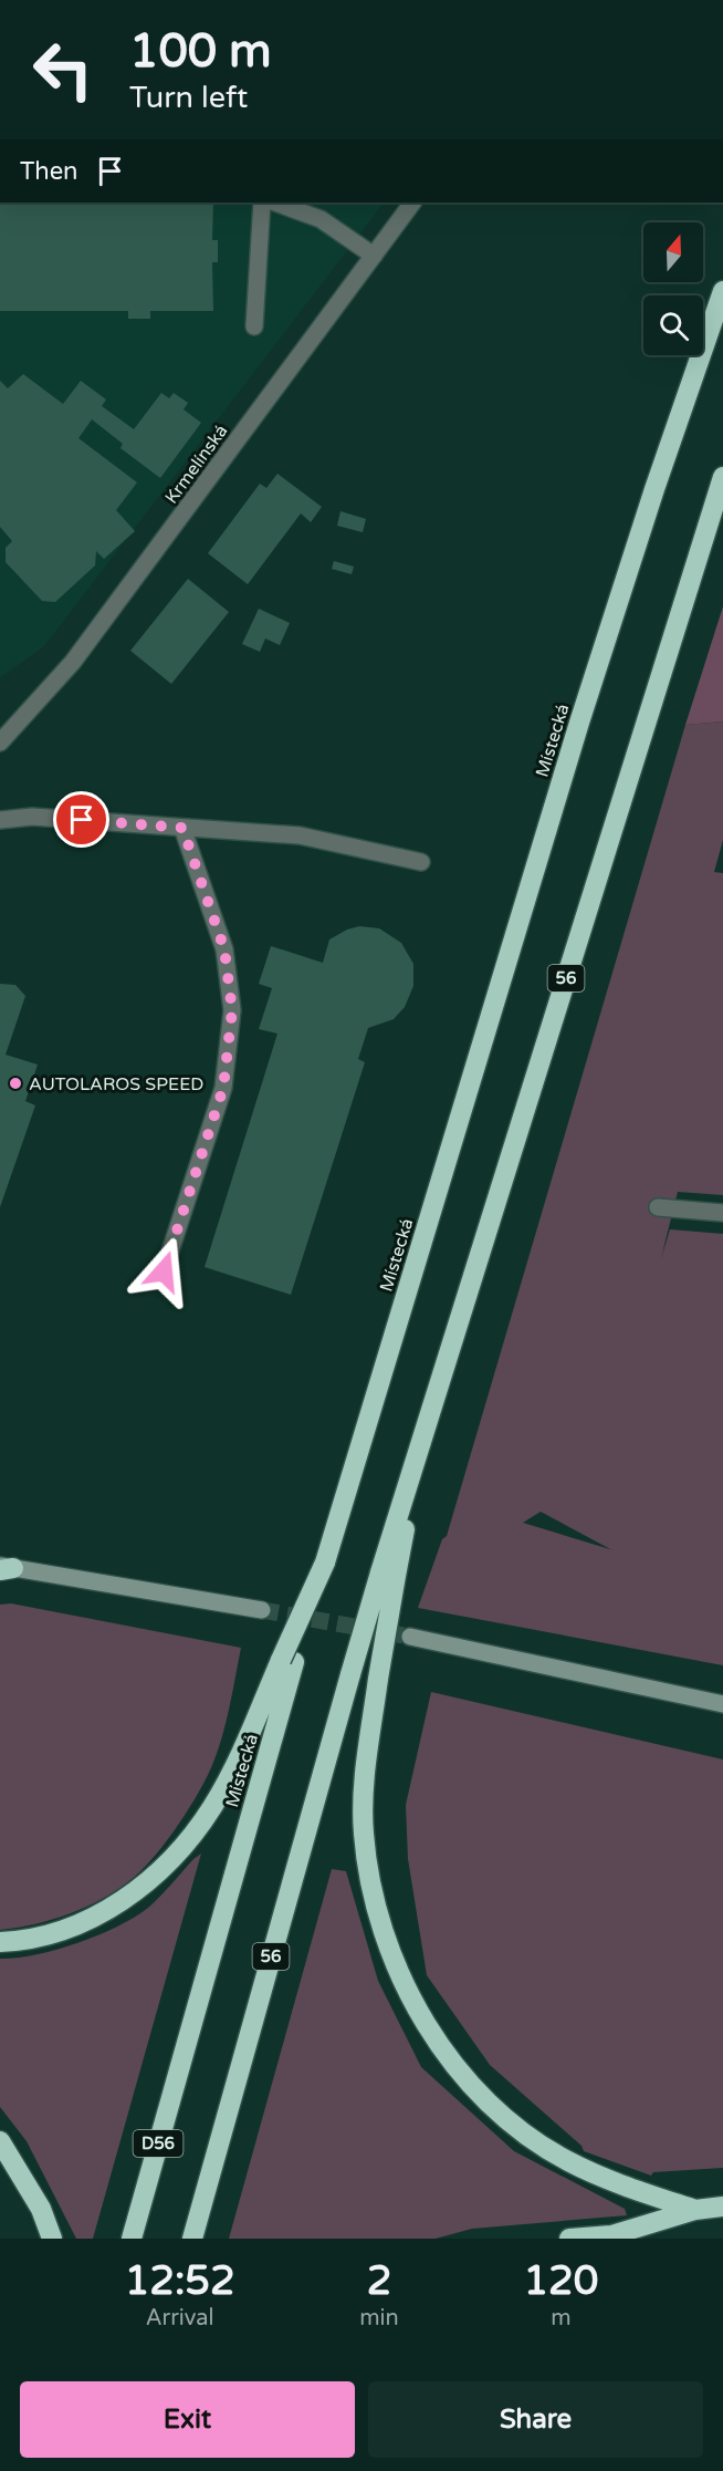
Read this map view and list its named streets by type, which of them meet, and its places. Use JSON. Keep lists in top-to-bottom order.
{
  "streets": {
    "highway": ["Místecká", "56", "D56"],
    "street": ["Krmelínská"]
  },
  "places": ["AUTOLAROS SPEED"],
  "north": "top",
  "page": {
    "turn": ["100 m", "Turn left"],
    "then": "Then",
    "eta": [
      "12:52",
      "Arrival",
      "2",
      "min",
      "120",
      "m"
    ],
    "buttons": ["Exit", "Share"]
  }
}
